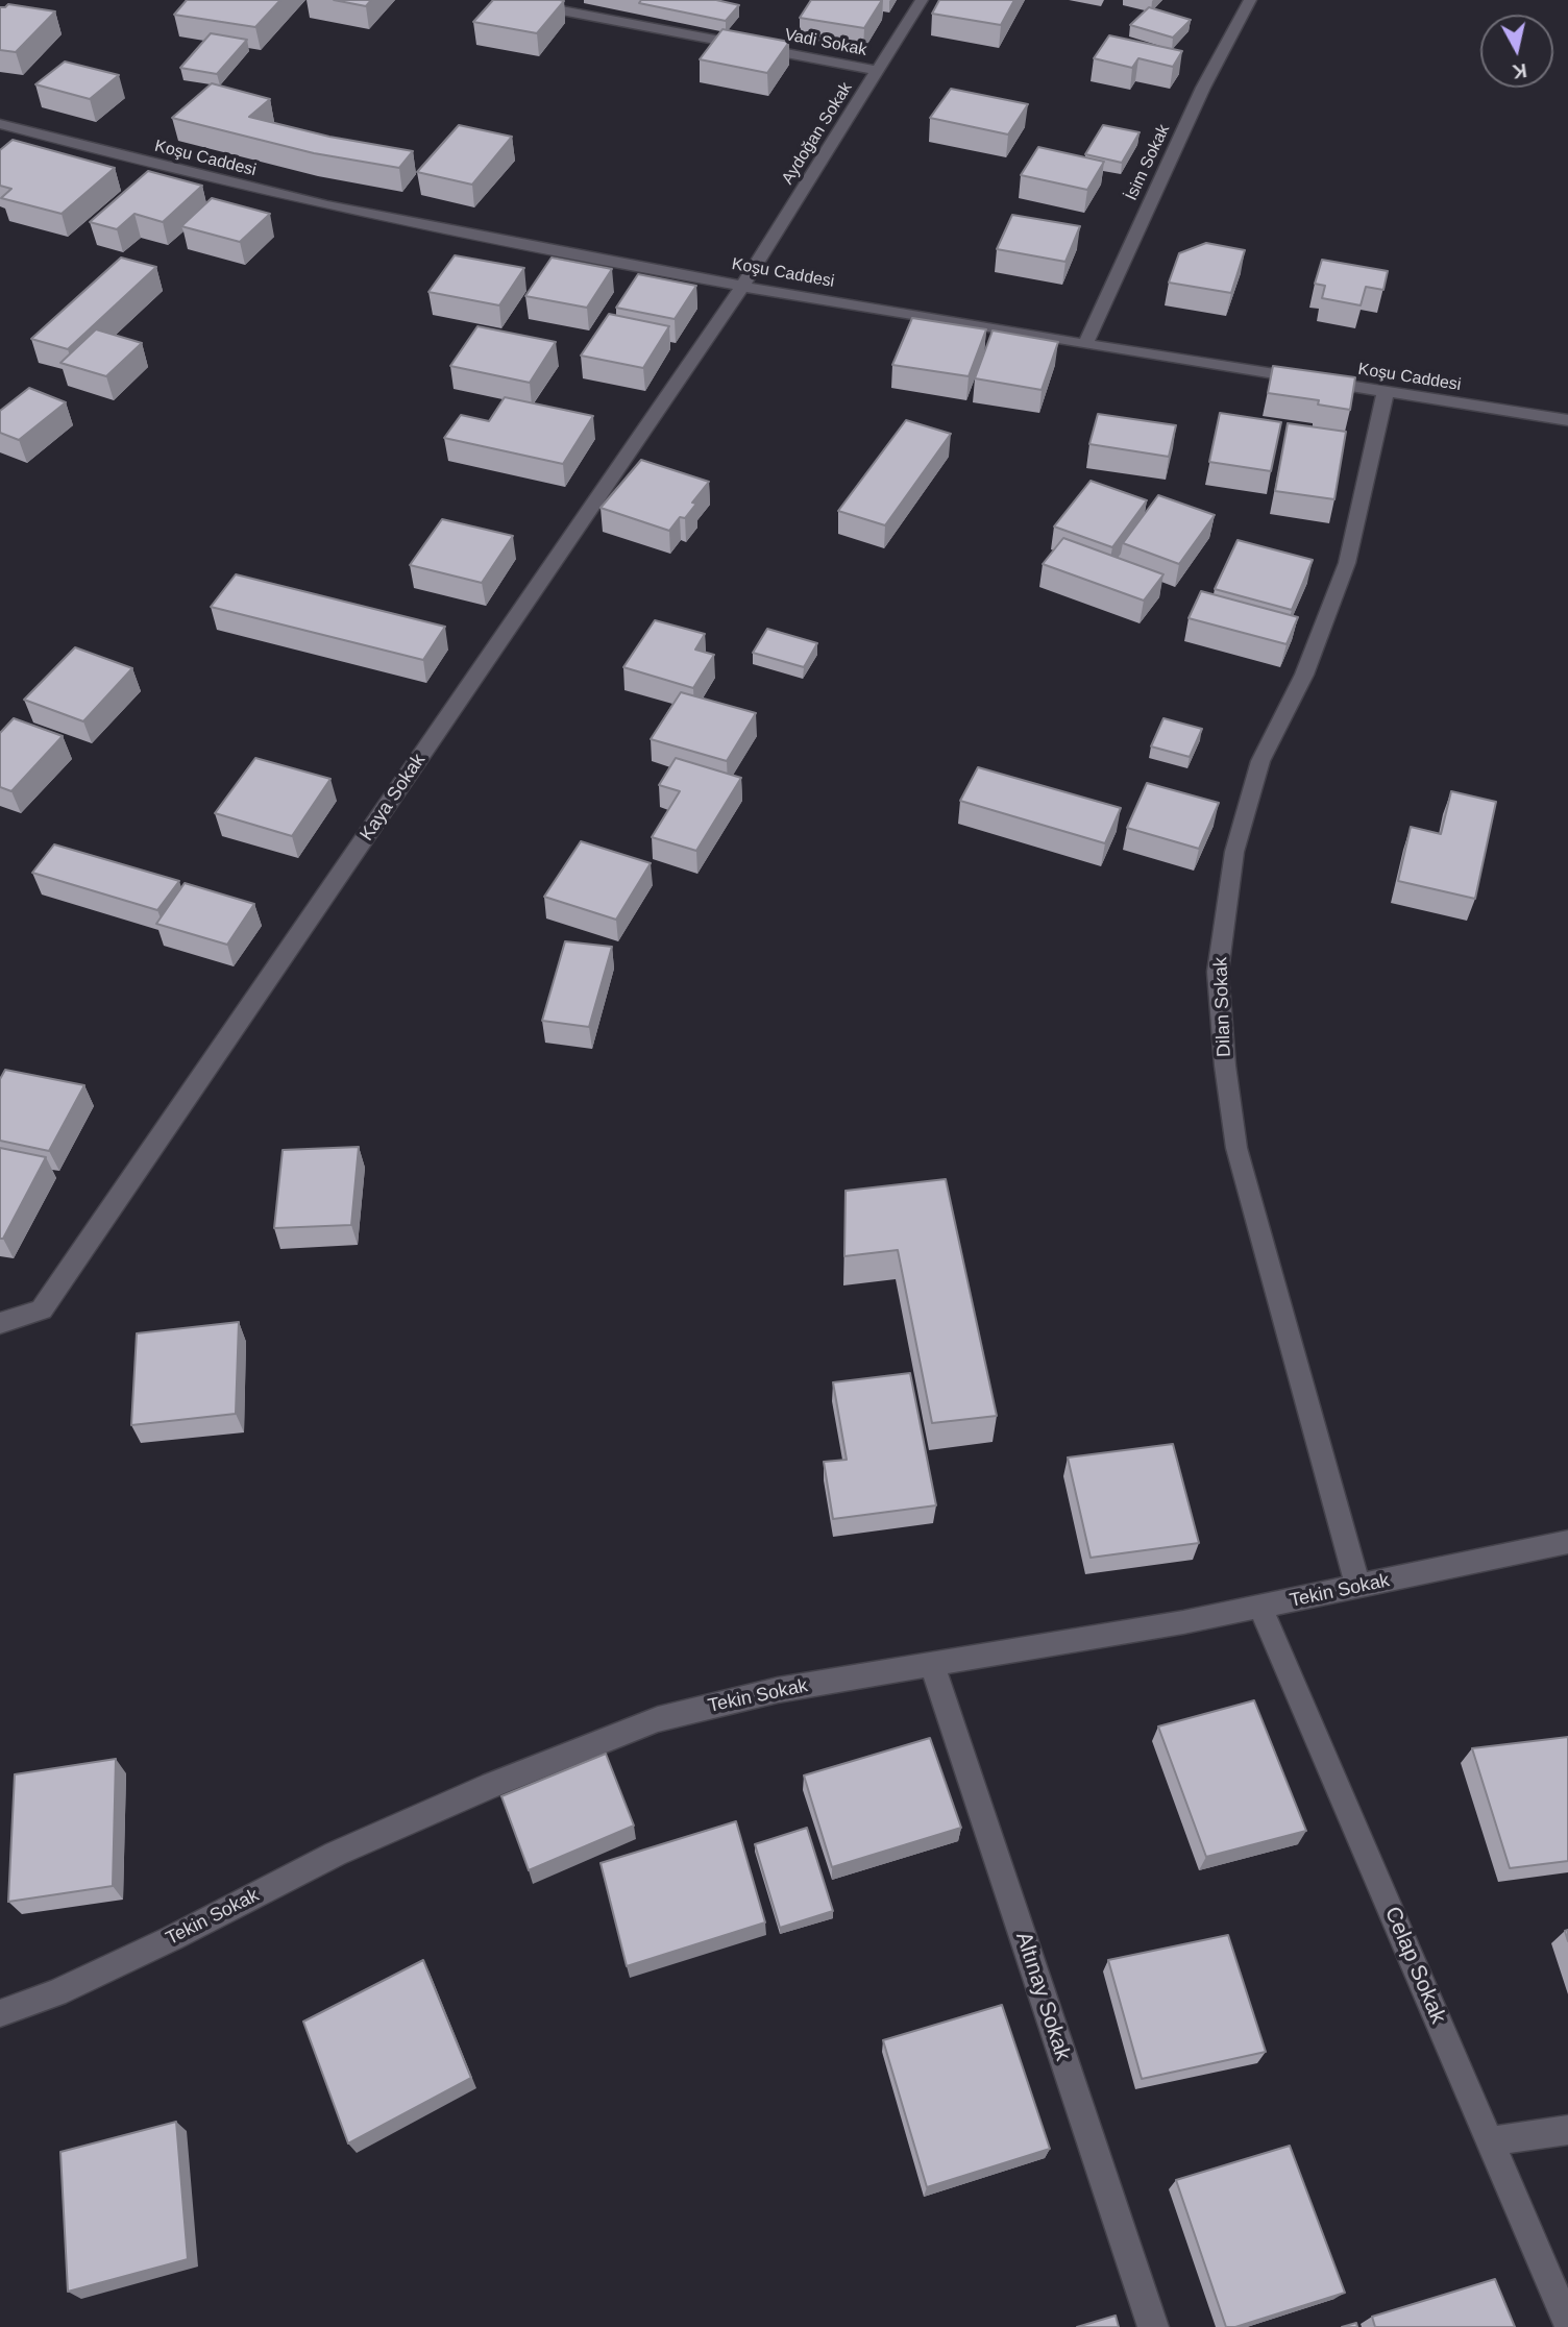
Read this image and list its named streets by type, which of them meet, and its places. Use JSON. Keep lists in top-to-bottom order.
{
  "streets": {
    "street": [
      "Vadi Sokak",
      "Aydoğan Sokak",
      "Koşu Caddesi",
      "İsim Sokak",
      "Kaya Sokak",
      "Dilan Sokak",
      "Tekin Sokak",
      "Celap Sokak",
      "Altınay Sokak"
    ]
  },
  "crossings": [
    ["Vadi Sokak", "Aydoğan Sokak"],
    ["Aydoğan Sokak", "Koşu Caddesi"],
    ["Aydoğan Sokak", "Kaya Sokak"],
    ["Koşu Caddesi", "İsim Sokak"],
    ["Koşu Caddesi", "Kaya Sokak"],
    ["Koşu Caddesi", "Dilan Sokak"],
    ["Dilan Sokak", "Tekin Sokak"],
    ["Tekin Sokak", "Celap Sokak"],
    ["Tekin Sokak", "Altınay Sokak"]
  ],
  "north": "bottom"
}
